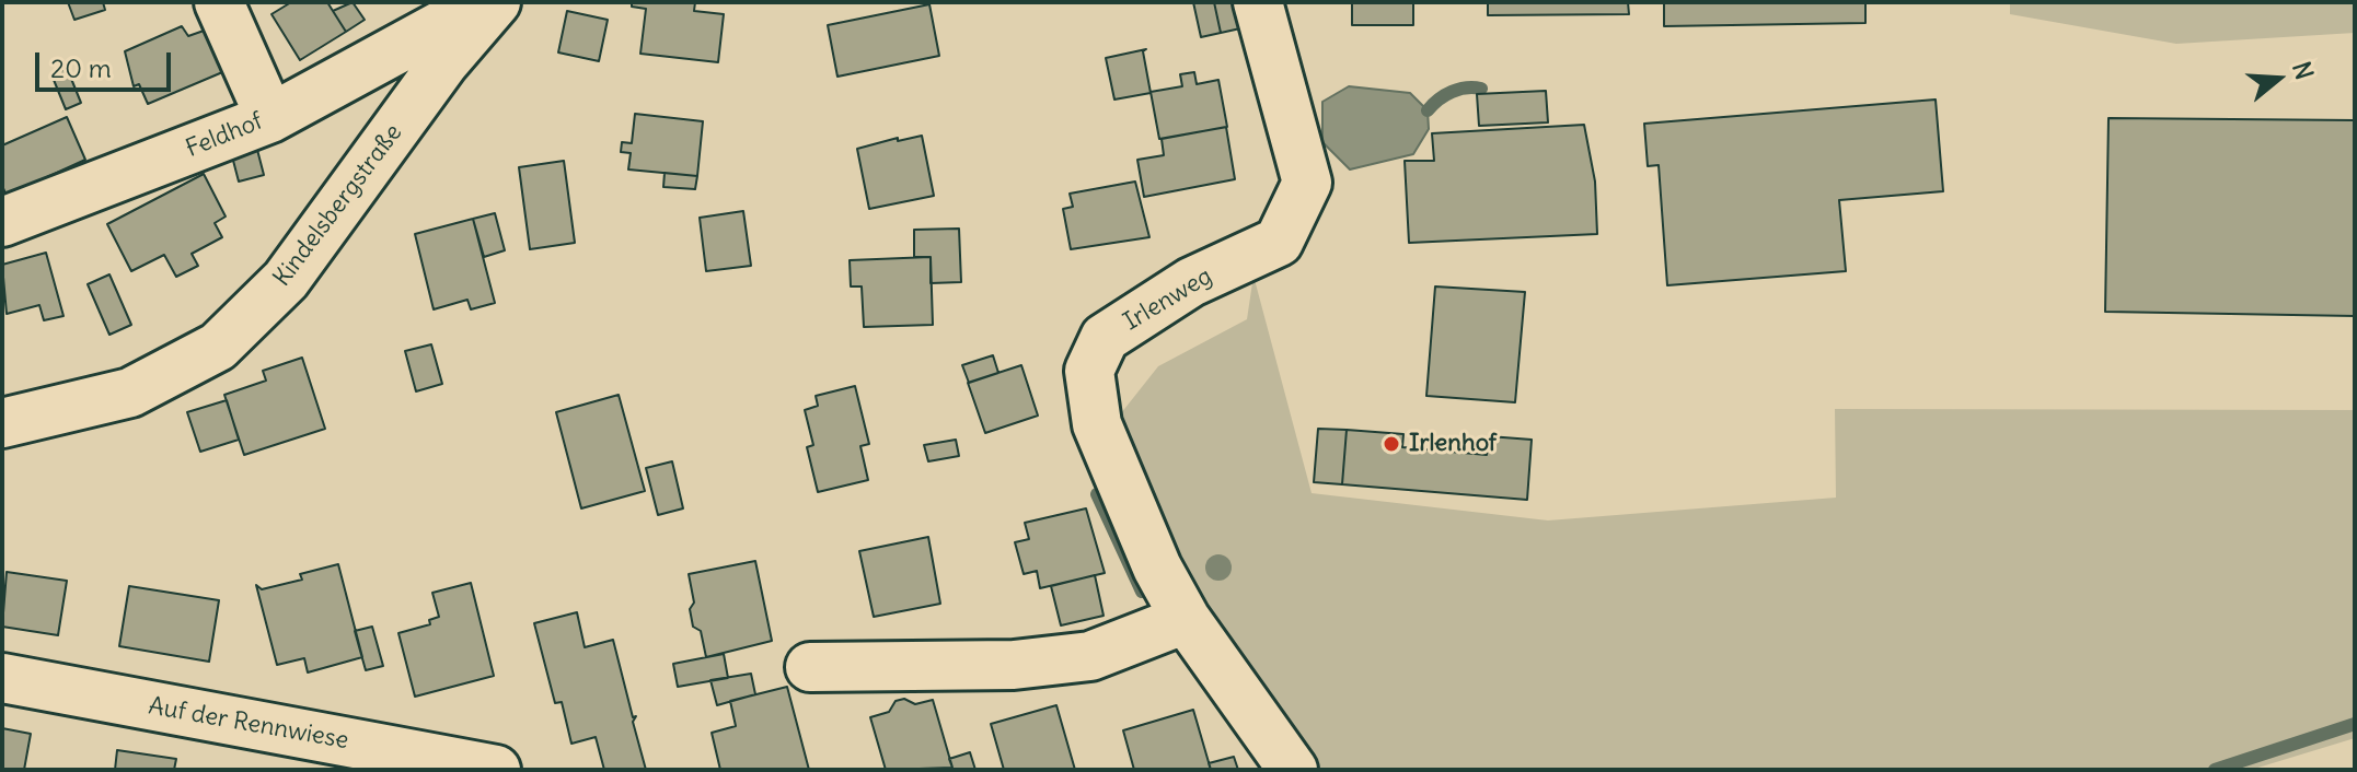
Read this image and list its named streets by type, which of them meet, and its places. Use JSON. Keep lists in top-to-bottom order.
{
  "streets": {
    "street": [
      "Feldhof",
      "Kindelsbergstraße",
      "Irlenweg",
      "Auf der Rennwiese"
    ]
  },
  "places": ["Irlenhof"],
  "scale_bar": "20 m",
  "north": "right"
}
